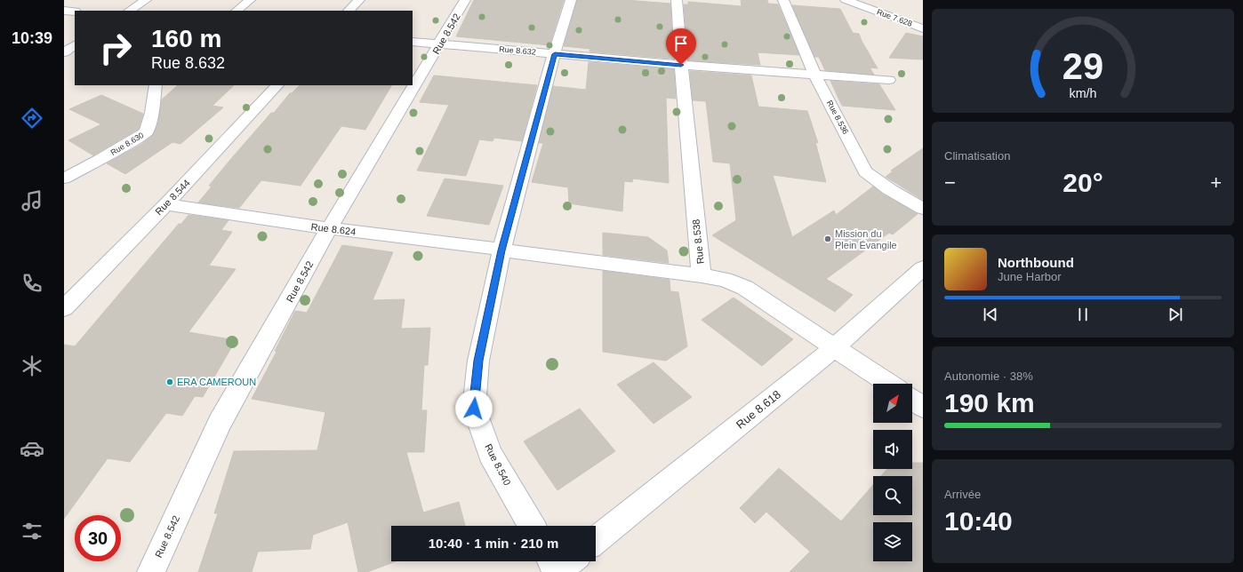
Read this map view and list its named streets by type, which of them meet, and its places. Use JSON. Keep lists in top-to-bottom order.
{
  "streets": {
    "street": [
      "Rue 7.628",
      "Rue 8.542",
      "Rue 8.632",
      "Rue 8.536",
      "Rue 8.630",
      "Rue 8.544",
      "Rue 8.624",
      "Rue 8.538",
      "Rue 8.618",
      "Rue 8.540"
    ]
  },
  "crossings": [
    ["Rue 8.542", "Rue 8.632"],
    ["Rue 8.542", "Rue 8.624"],
    ["Rue 8.632", "Rue 8.536"],
    ["Rue 8.632", "Rue 8.538"],
    ["Rue 8.632", "Rue 8.540"],
    ["Rue 8.544", "Rue 8.624"],
    ["Rue 8.624", "Rue 8.538"],
    ["Rue 8.624", "Rue 8.540"],
    ["Rue 8.538", "Rue 8.618"]
  ],
  "places": ["Mission du Plein Évangile", "ERA CAMEROUN"],
  "north": "top right",
  "page": {
    "tabs": "10:39",
    "turn": ["160 m", "Rue 8.632"],
    "tile": [
      "Climatisation",
      ["Autonomie · 38%", "190 km"],
      ["Arrivée", "10:40"]
    ],
    "heat": ["−", "20°", "+"],
    "song": ["Northbound", "June Harbor"],
    "limit": "30",
    "trip": "10:40 · 1 min · 210 m",
    "gauge": ["29", "km/h"]
  }
}
